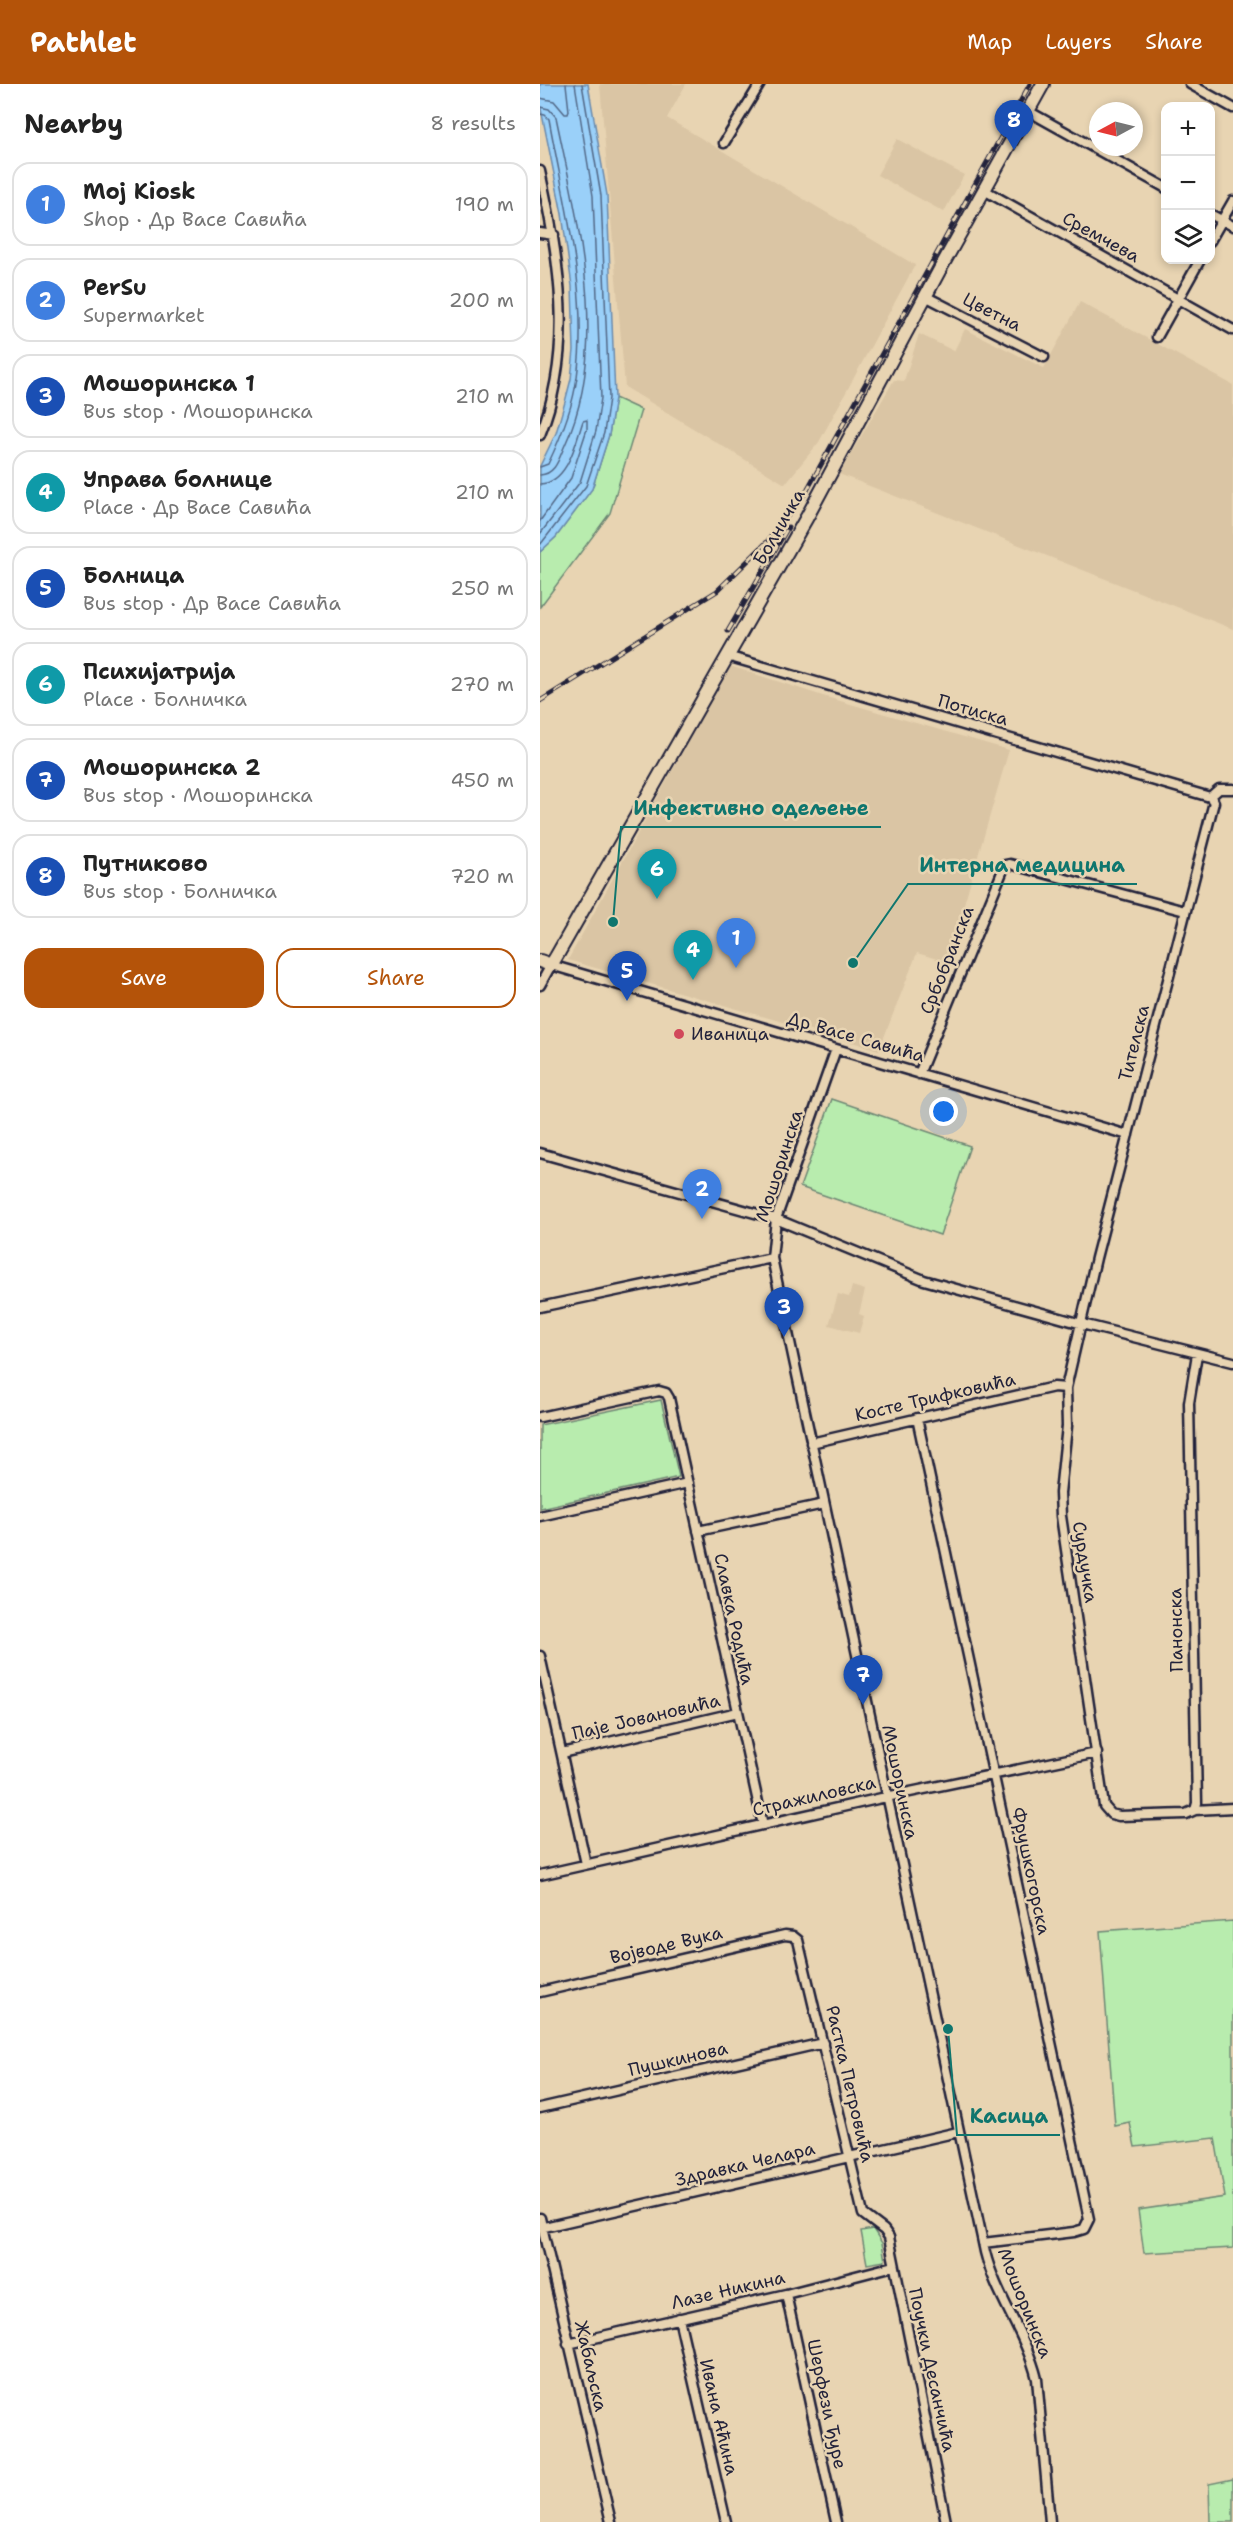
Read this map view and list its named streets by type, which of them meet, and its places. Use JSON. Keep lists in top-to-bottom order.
{
  "streets": {
    "street": [
      "Сремчева",
      "Цветна",
      "Болничка",
      "Потиска",
      "Србобранска",
      "Др Васе Савића",
      "Тителска",
      "Мошоринска",
      "Косте Трифковића",
      "Сурдучка",
      "Славка Родића",
      "Панонска",
      "Паје Јовановића",
      "Стражиловска",
      "Фрушкогорска",
      "Војводе Вука",
      "Пушкинова",
      "Растка Петровића",
      "Здравка Челара",
      "Лазе Никина",
      "Жабаљска",
      "Поучки Десанчића",
      "Шерфези Ђуре",
      "Ивана Аћина"
    ]
  },
  "crossings": [
    ["Сремчева", "Болничка"],
    ["Цветна", "Болничка"],
    ["Болничка", "Потиска"],
    ["Болничка", "Др Васе Савића"],
    ["Потиска", "Тителска"],
    ["Србобранска", "Др Васе Савића"],
    ["Србобранска", "Тителска"],
    ["Др Васе Савића", "Тителска"],
    ["Др Васе Савића", "Мошоринска"],
    ["Тителска", "Сурдучка"],
    ["Мошоринска", "Косте Трифковића"],
    ["Мошоринска", "Стражиловска"],
    ["Мошоринска", "Фрушкогорска"],
    ["Мошоринска", "Здравка Челара"],
    ["Косте Трифковића", "Сурдучка"],
    ["Косте Трифковића", "Фрушкогорска"],
    ["Сурдучка", "Панонска"],
    ["Сурдучка", "Стражиловска"],
    ["Славка Родића", "Паје Јовановића"],
    ["Славка Родића", "Стражиловска"],
    ["Стражиловска", "Фрушкогорска"],
    ["Војводе Вука", "Растка Петровића"],
    ["Пушкинова", "Растка Петровића"],
    ["Растка Петровића", "Здравка Челара"],
    ["Растка Петровића", "Поучки Десанчића"],
    ["Здравка Челара", "Жабаљска"],
    ["Лазе Никина", "Жабаљска"],
    ["Лазе Никина", "Поучки Десанчића"],
    ["Лазе Никина", "Шерфези Ђуре"],
    ["Лазе Никина", "Ивана Аћина"]
  ],
  "places": [
    "Инфективно одељење",
    "Интерна медицина",
    "Иваница",
    "Касица"
  ],
  "north": "left",
  "page": {
    "header": "Pathlet",
    "nav": ["Map", "Layers", "Share"],
    "heading": ["Nearby", "8 results"],
    "pins": [
      "8",
      "6",
      "1",
      "4",
      "5",
      "2",
      "3",
      "7"
    ],
    "map_buttons": ["+", "−"],
    "list": [
      {
        "mark": "1",
        "name": "Moj Kiosk",
        "note": "Shop · Др Васе Савића",
        "value": "190 m"
      },
      {
        "mark": "2",
        "name": "PerSu",
        "note": "Supermarket",
        "value": "200 m"
      },
      {
        "mark": "3",
        "name": "Мошоринска 1",
        "note": "Bus stop · Мошоринска",
        "value": "210 m"
      },
      {
        "mark": "4",
        "name": "Управа болнице",
        "note": "Place · Др Васе Савића",
        "value": "210 m"
      },
      {
        "mark": "5",
        "name": "Болница",
        "note": "Bus stop · Др Васе Савића",
        "value": "250 m"
      },
      {
        "mark": "6",
        "name": "Психијатрија",
        "note": "Place · Болничка",
        "value": "270 m"
      },
      {
        "mark": "7",
        "name": "Мошоринска 2",
        "note": "Bus stop · Мошоринска",
        "value": "450 m"
      },
      {
        "mark": "8",
        "name": "Путниково",
        "note": "Bus stop · Болничка",
        "value": "720 m"
      }
    ],
    "buttons": ["Save", "Share"]
  }
}
